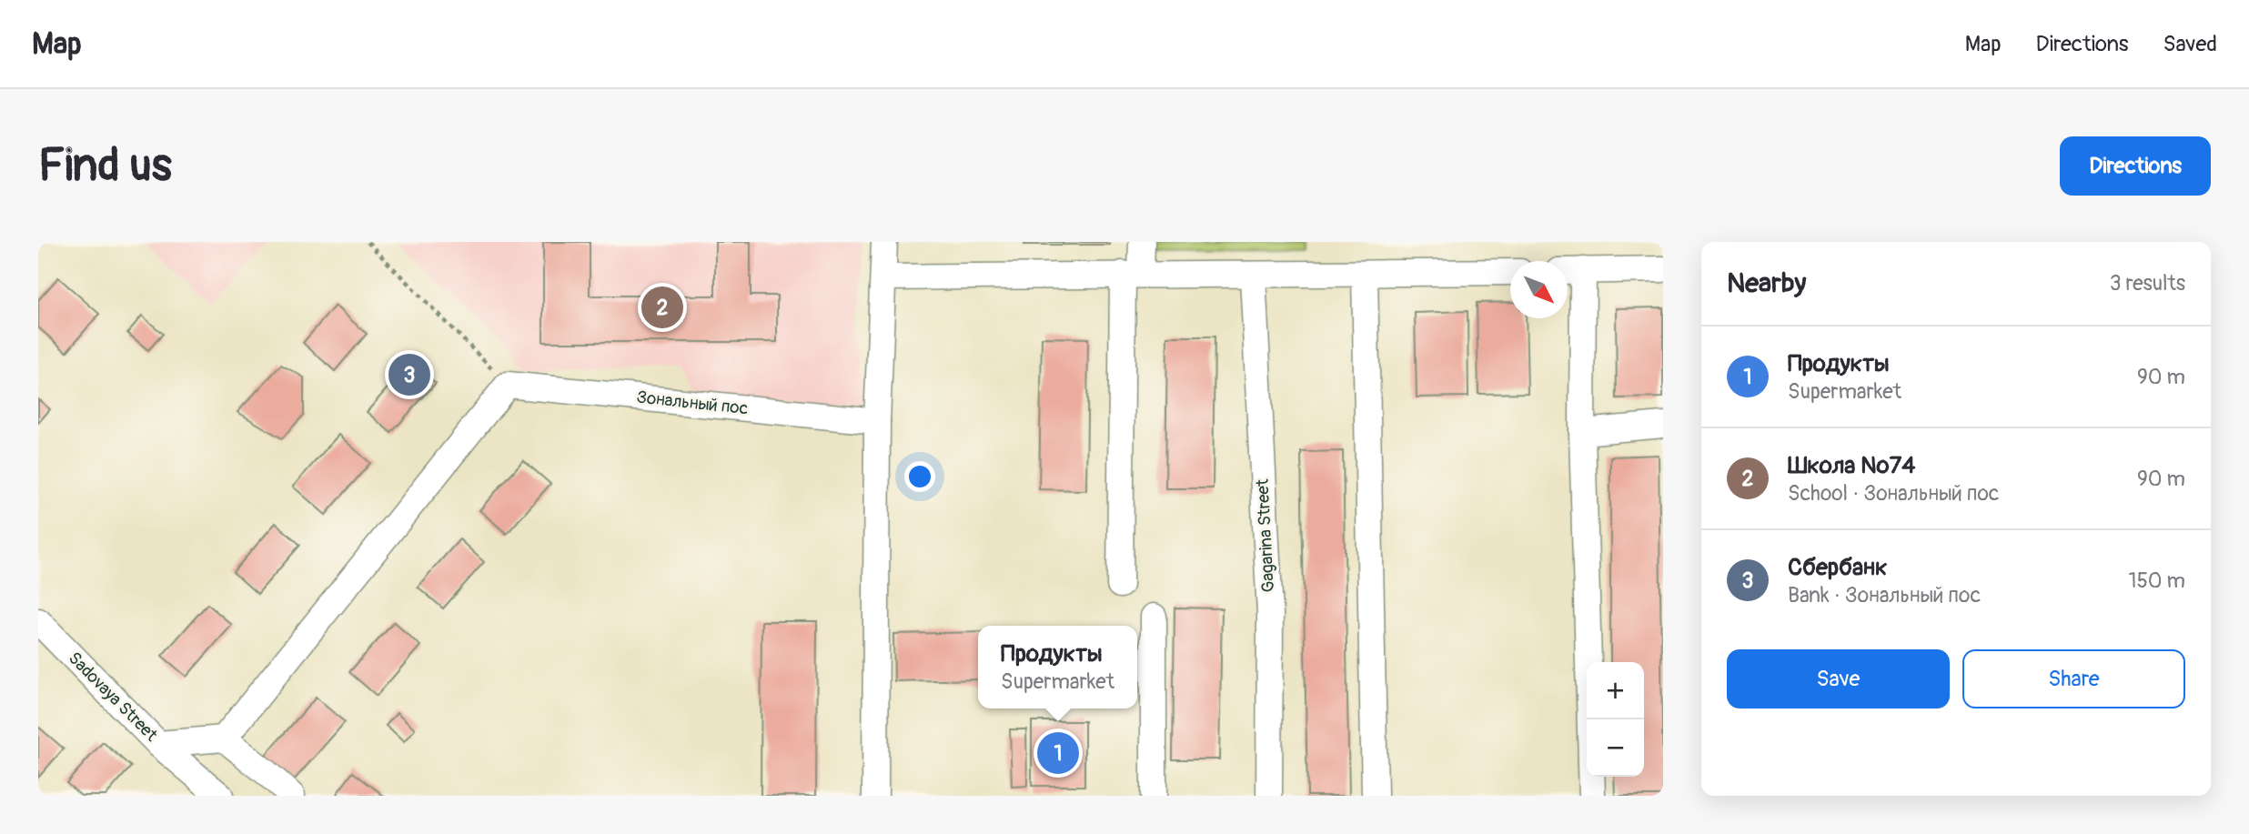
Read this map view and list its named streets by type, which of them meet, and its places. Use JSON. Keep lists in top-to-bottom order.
{
  "streets": {
    "street": ["Зональный пос", "Gagarina Street", "Sadovaya Street"]
  },
  "north": "bottom right",
  "page": {
    "header": "Map",
    "nav": ["Map", "Directions", "Saved"],
    "buttons": [
      "Directions",
      ["Save", "Share"]
    ],
    "title": "Find us",
    "heading": ["Nearby", "3 results"],
    "pins": ["2", "3", "1"],
    "list": [
      {
        "mark": "1",
        "name": "Продукты",
        "note": "Supermarket",
        "value": "90 m"
      },
      {
        "mark": "2",
        "name": "Школа №74",
        "note": "School · Зональный пос",
        "value": "90 m"
      },
      {
        "mark": "3",
        "name": "Сбербанк",
        "note": "Bank · Зональный пос",
        "value": "150 m"
      }
    ],
    "popup": ["Продукты", "Supermarket"],
    "map_buttons": ["+", "−"]
  }
}
